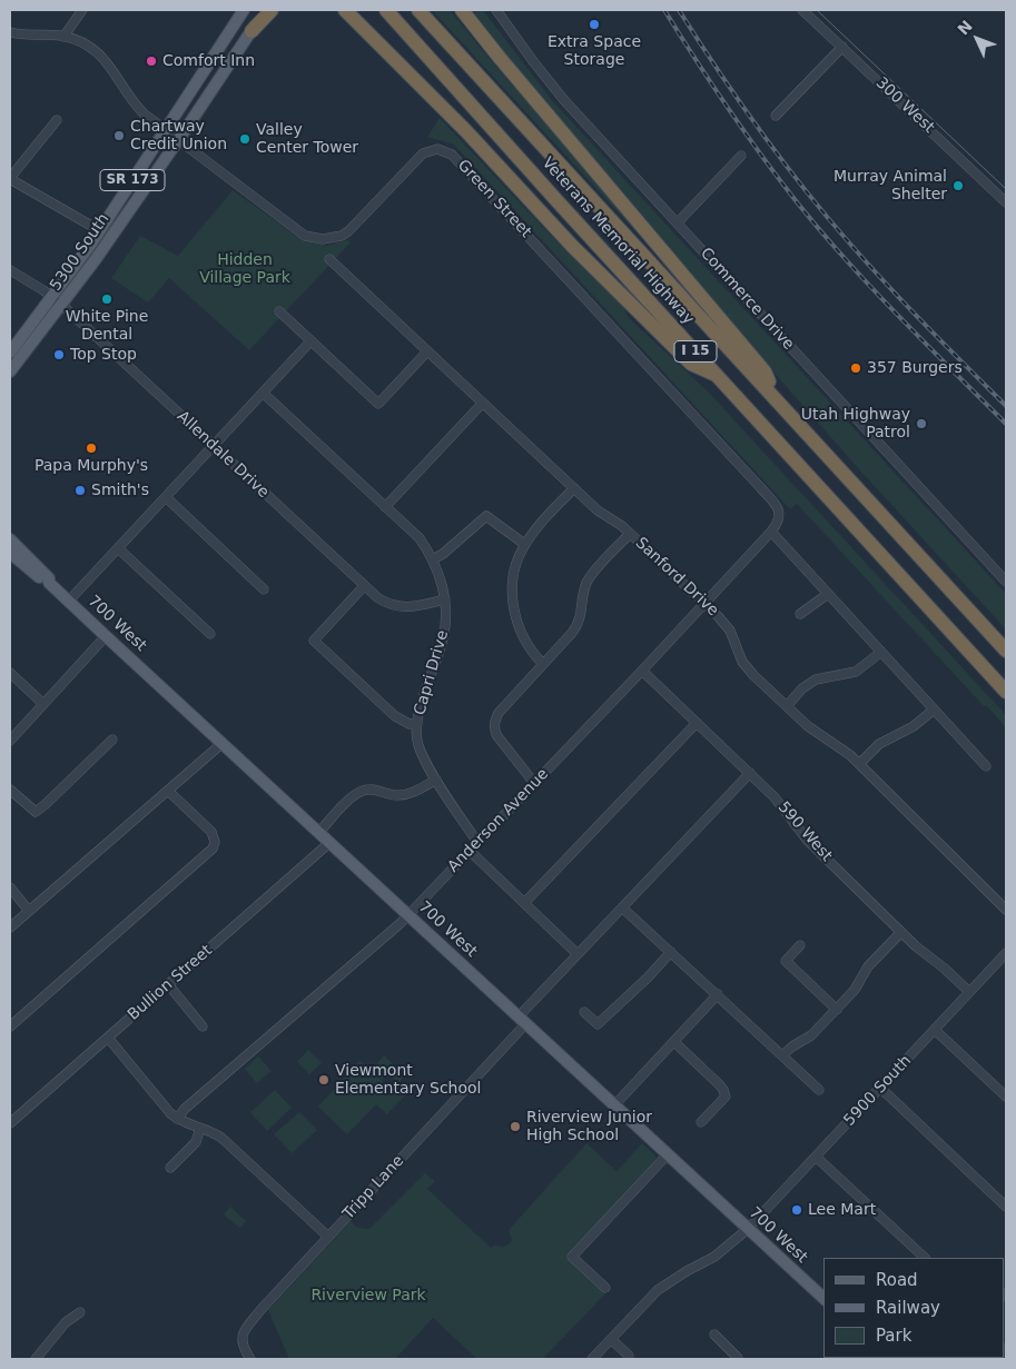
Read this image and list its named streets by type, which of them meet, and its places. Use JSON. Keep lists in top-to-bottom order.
{
  "streets": {
    "highway": ["Veterans Memorial Highway", "I 15"],
    "main road": ["SR 173", "5300 South", "700 West"],
    "street": [
      "300 West",
      "Green Street",
      "Commerce Drive",
      "Allendale Drive",
      "Sanford Drive",
      "Capri Drive",
      "Anderson Avenue",
      "590 West",
      "Bullion Street",
      "5900 South",
      "Tripp Lane"
    ]
  },
  "crossings": [
    ["Green Street", "5300 South"],
    ["Green Street", "Anderson Avenue"],
    ["5300 South", "Allendale Drive"],
    ["Allendale Drive", "Capri Drive"],
    ["Sanford Drive", "Anderson Avenue"],
    ["700 West", "Anderson Avenue"],
    ["700 West", "Bullion Street"],
    ["700 West", "5900 South"],
    ["700 West", "Tripp Lane"],
    ["Capri Drive", "Anderson Avenue"],
    ["Anderson Avenue", "590 West"],
    ["590 West", "5900 South"],
    ["590 West", "Tripp Lane"]
  ],
  "parks": ["Hidden Village Park", "Riverview Park"],
  "places": [
    "Extra Space Storage",
    "Comfort Inn",
    "Chartway Credit Union",
    "Valley Center Tower",
    "Murray Animal Shelter",
    "White Pine Dental",
    "Top Stop",
    "357 Burgers",
    "Utah Highway Patrol",
    "Papa Murphy's",
    "Smith's",
    "Viewmont Elementary School",
    "Riverview Junior High School",
    "Lee Mart"
  ],
  "legend": ["Road", "Railway", "Park"],
  "north": "top left"
}
